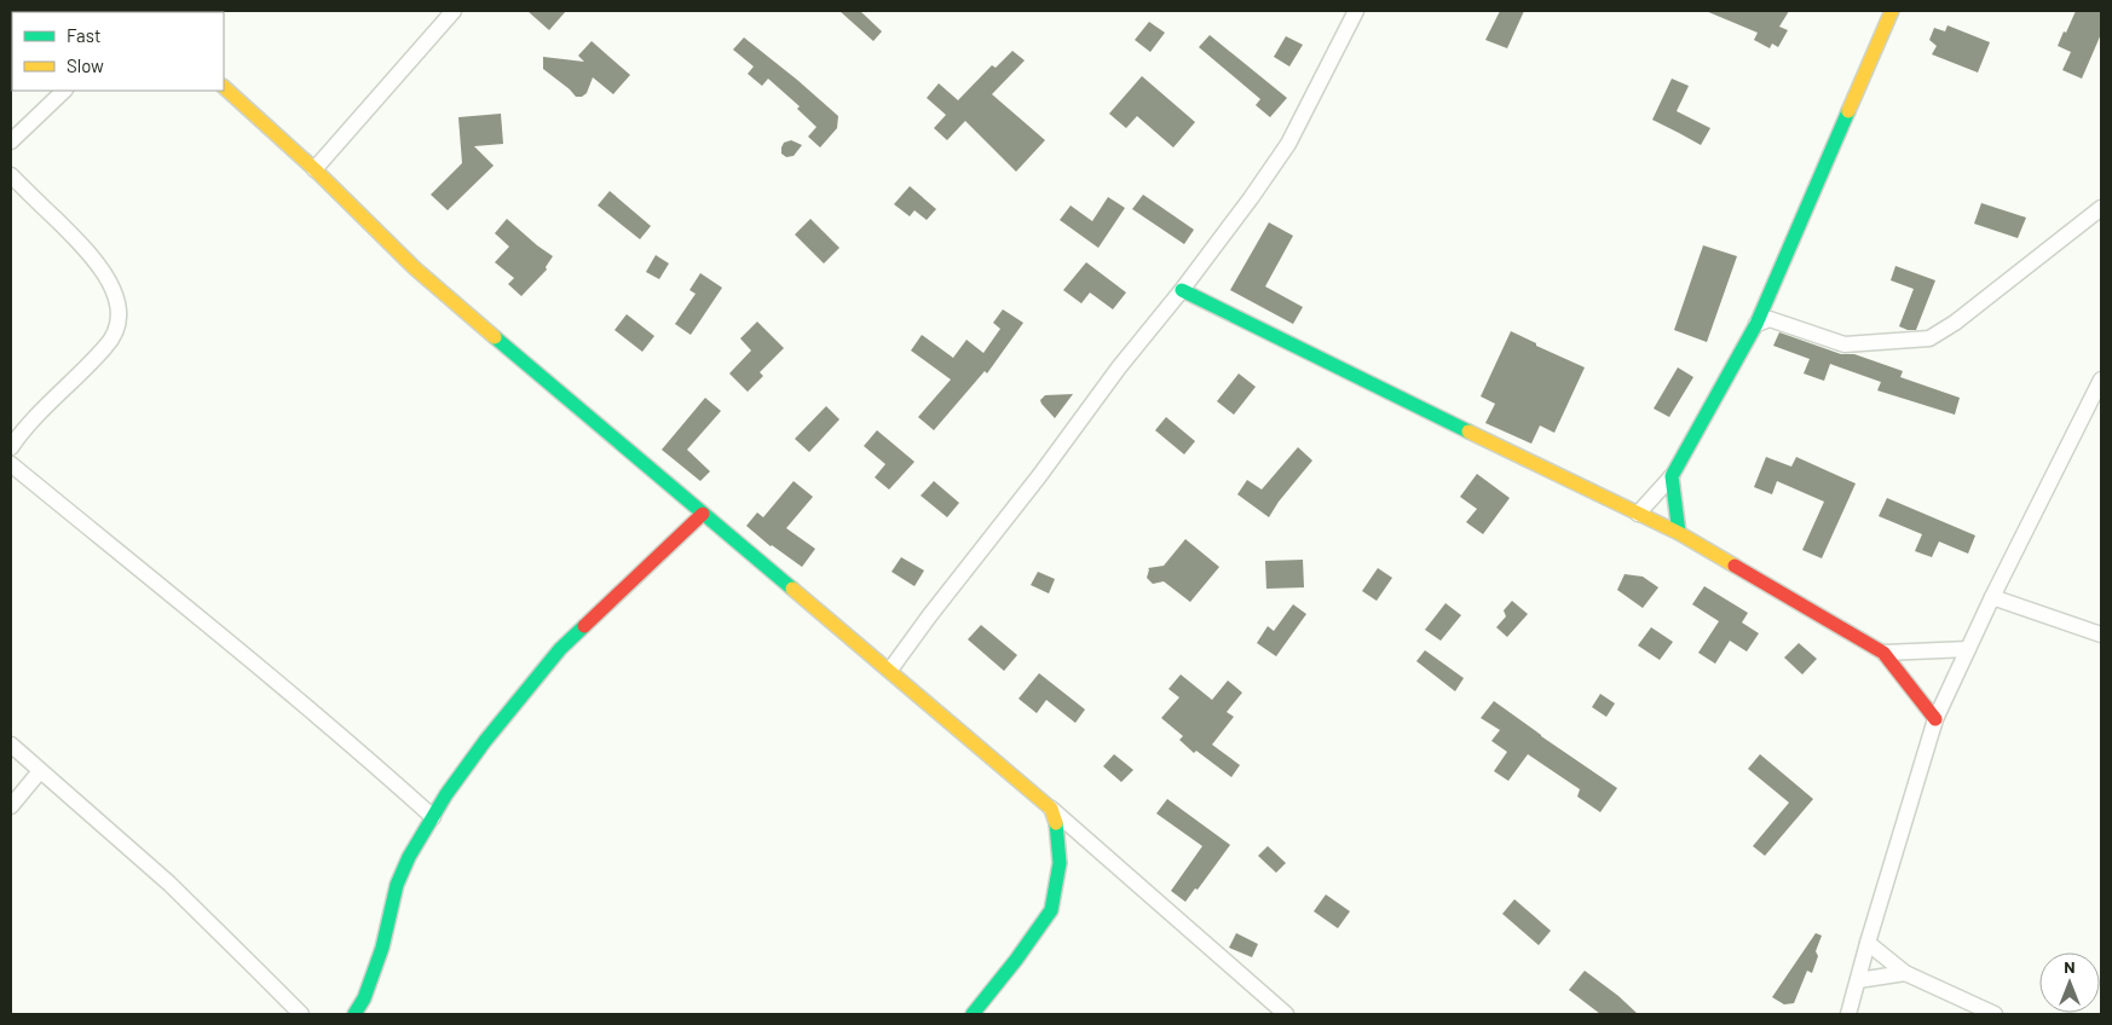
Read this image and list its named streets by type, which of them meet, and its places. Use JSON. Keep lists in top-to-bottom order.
{
  "legend": ["Fast", "Slow"],
  "north": "top"
}
